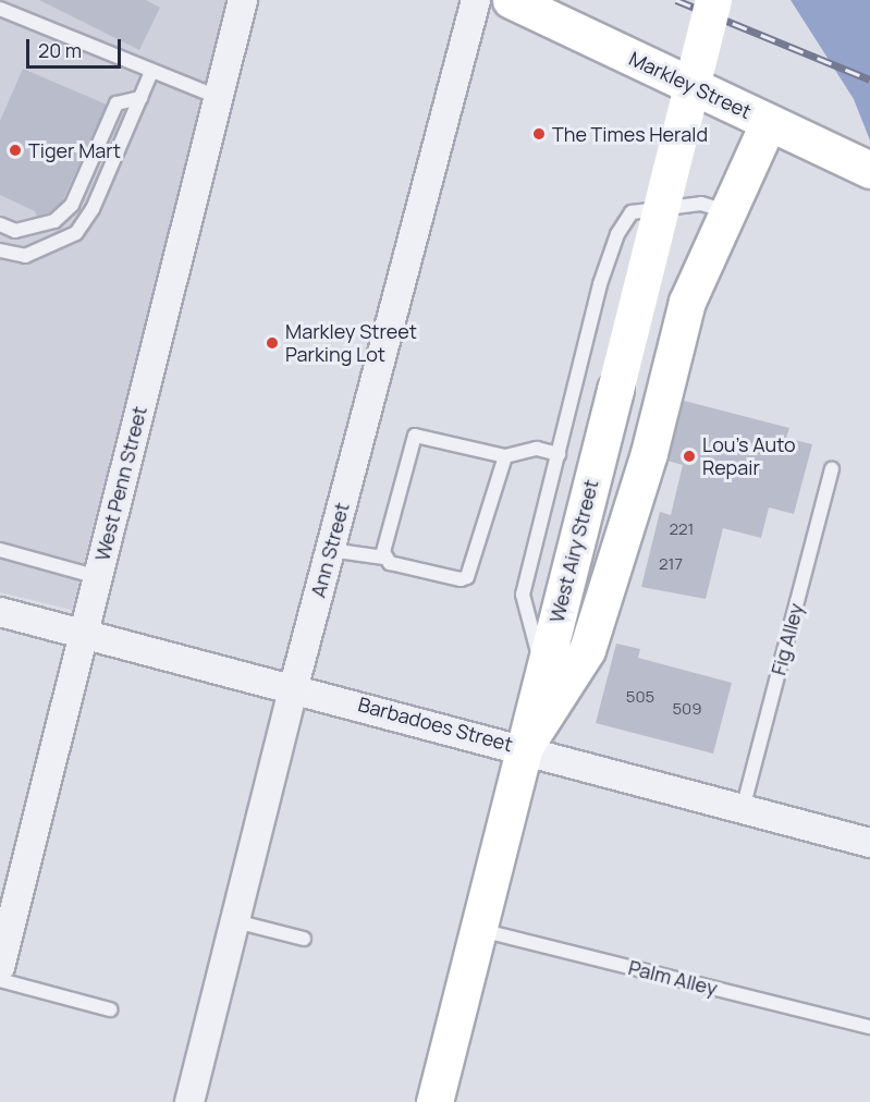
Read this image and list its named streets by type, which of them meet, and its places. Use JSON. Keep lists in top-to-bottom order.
{
  "streets": {
    "main road": ["Markley Street", "West Airy Street"],
    "street": ["West Penn Street", "Ann Street", "Barbadoes Street"],
    "lane": ["Fig Alley", "Palm Alley"]
  },
  "crossings": [
    ["West Penn Street", "Barbadoes Street"],
    ["Ann Street", "Barbadoes Street"],
    ["West Airy Street", "Barbadoes Street"],
    ["West Airy Street", "Palm Alley"],
    ["Fig Alley", "Barbadoes Street"]
  ],
  "places": [
    "The Times Herald",
    "Tiger Mart",
    "Markley Street Parking Lot",
    "Lou's Auto Repair"
  ],
  "house_numbers": [
    "221",
    "217",
    "505",
    "509"
  ],
  "scale_bar": "20 m"
}
